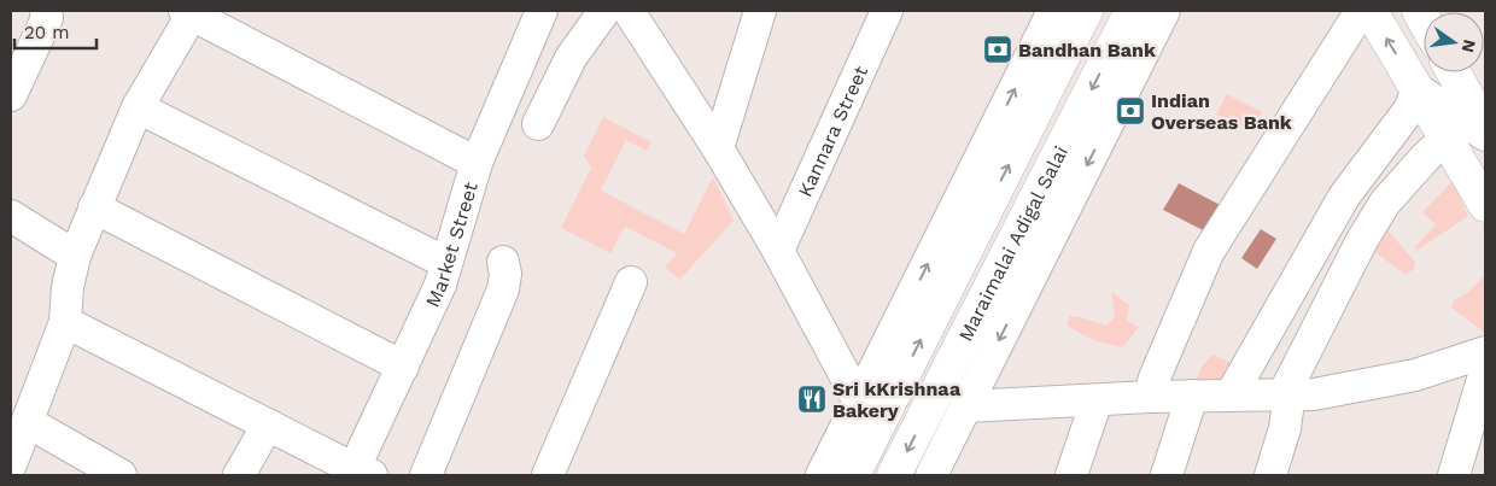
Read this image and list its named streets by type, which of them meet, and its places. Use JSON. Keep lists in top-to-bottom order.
{
  "streets": {
    "main road": ["Maraimalai Adigal Salai"],
    "street": ["Kannara Street", "Market Street"]
  },
  "places": {
    "bank": ["Bandhan Bank", "Indian Overseas Bank"],
    "restaurant": ["Sri kKrishnaa Bakery"]
  },
  "scale_bar": "20 m",
  "north": "right"
}
